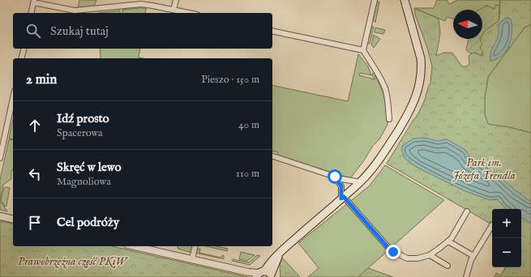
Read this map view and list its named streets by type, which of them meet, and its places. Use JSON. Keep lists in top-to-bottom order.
{
  "parks": ["Park im. Józefa Trendla", "Prawobrzeżna część PKiW"],
  "north": "left",
  "page": {
    "search": "Szukaj tutaj",
    "heading": ["2 min", "Pieszo · 150 m"],
    "list": [
      ["Idź prosto", "Spacerowa", "40 m"],
      ["Skręć w lewo", "Magnoliowa", "110 m"],
      "Cel podróży"
    ],
    "map_buttons": ["+", "−"]
  }
}
